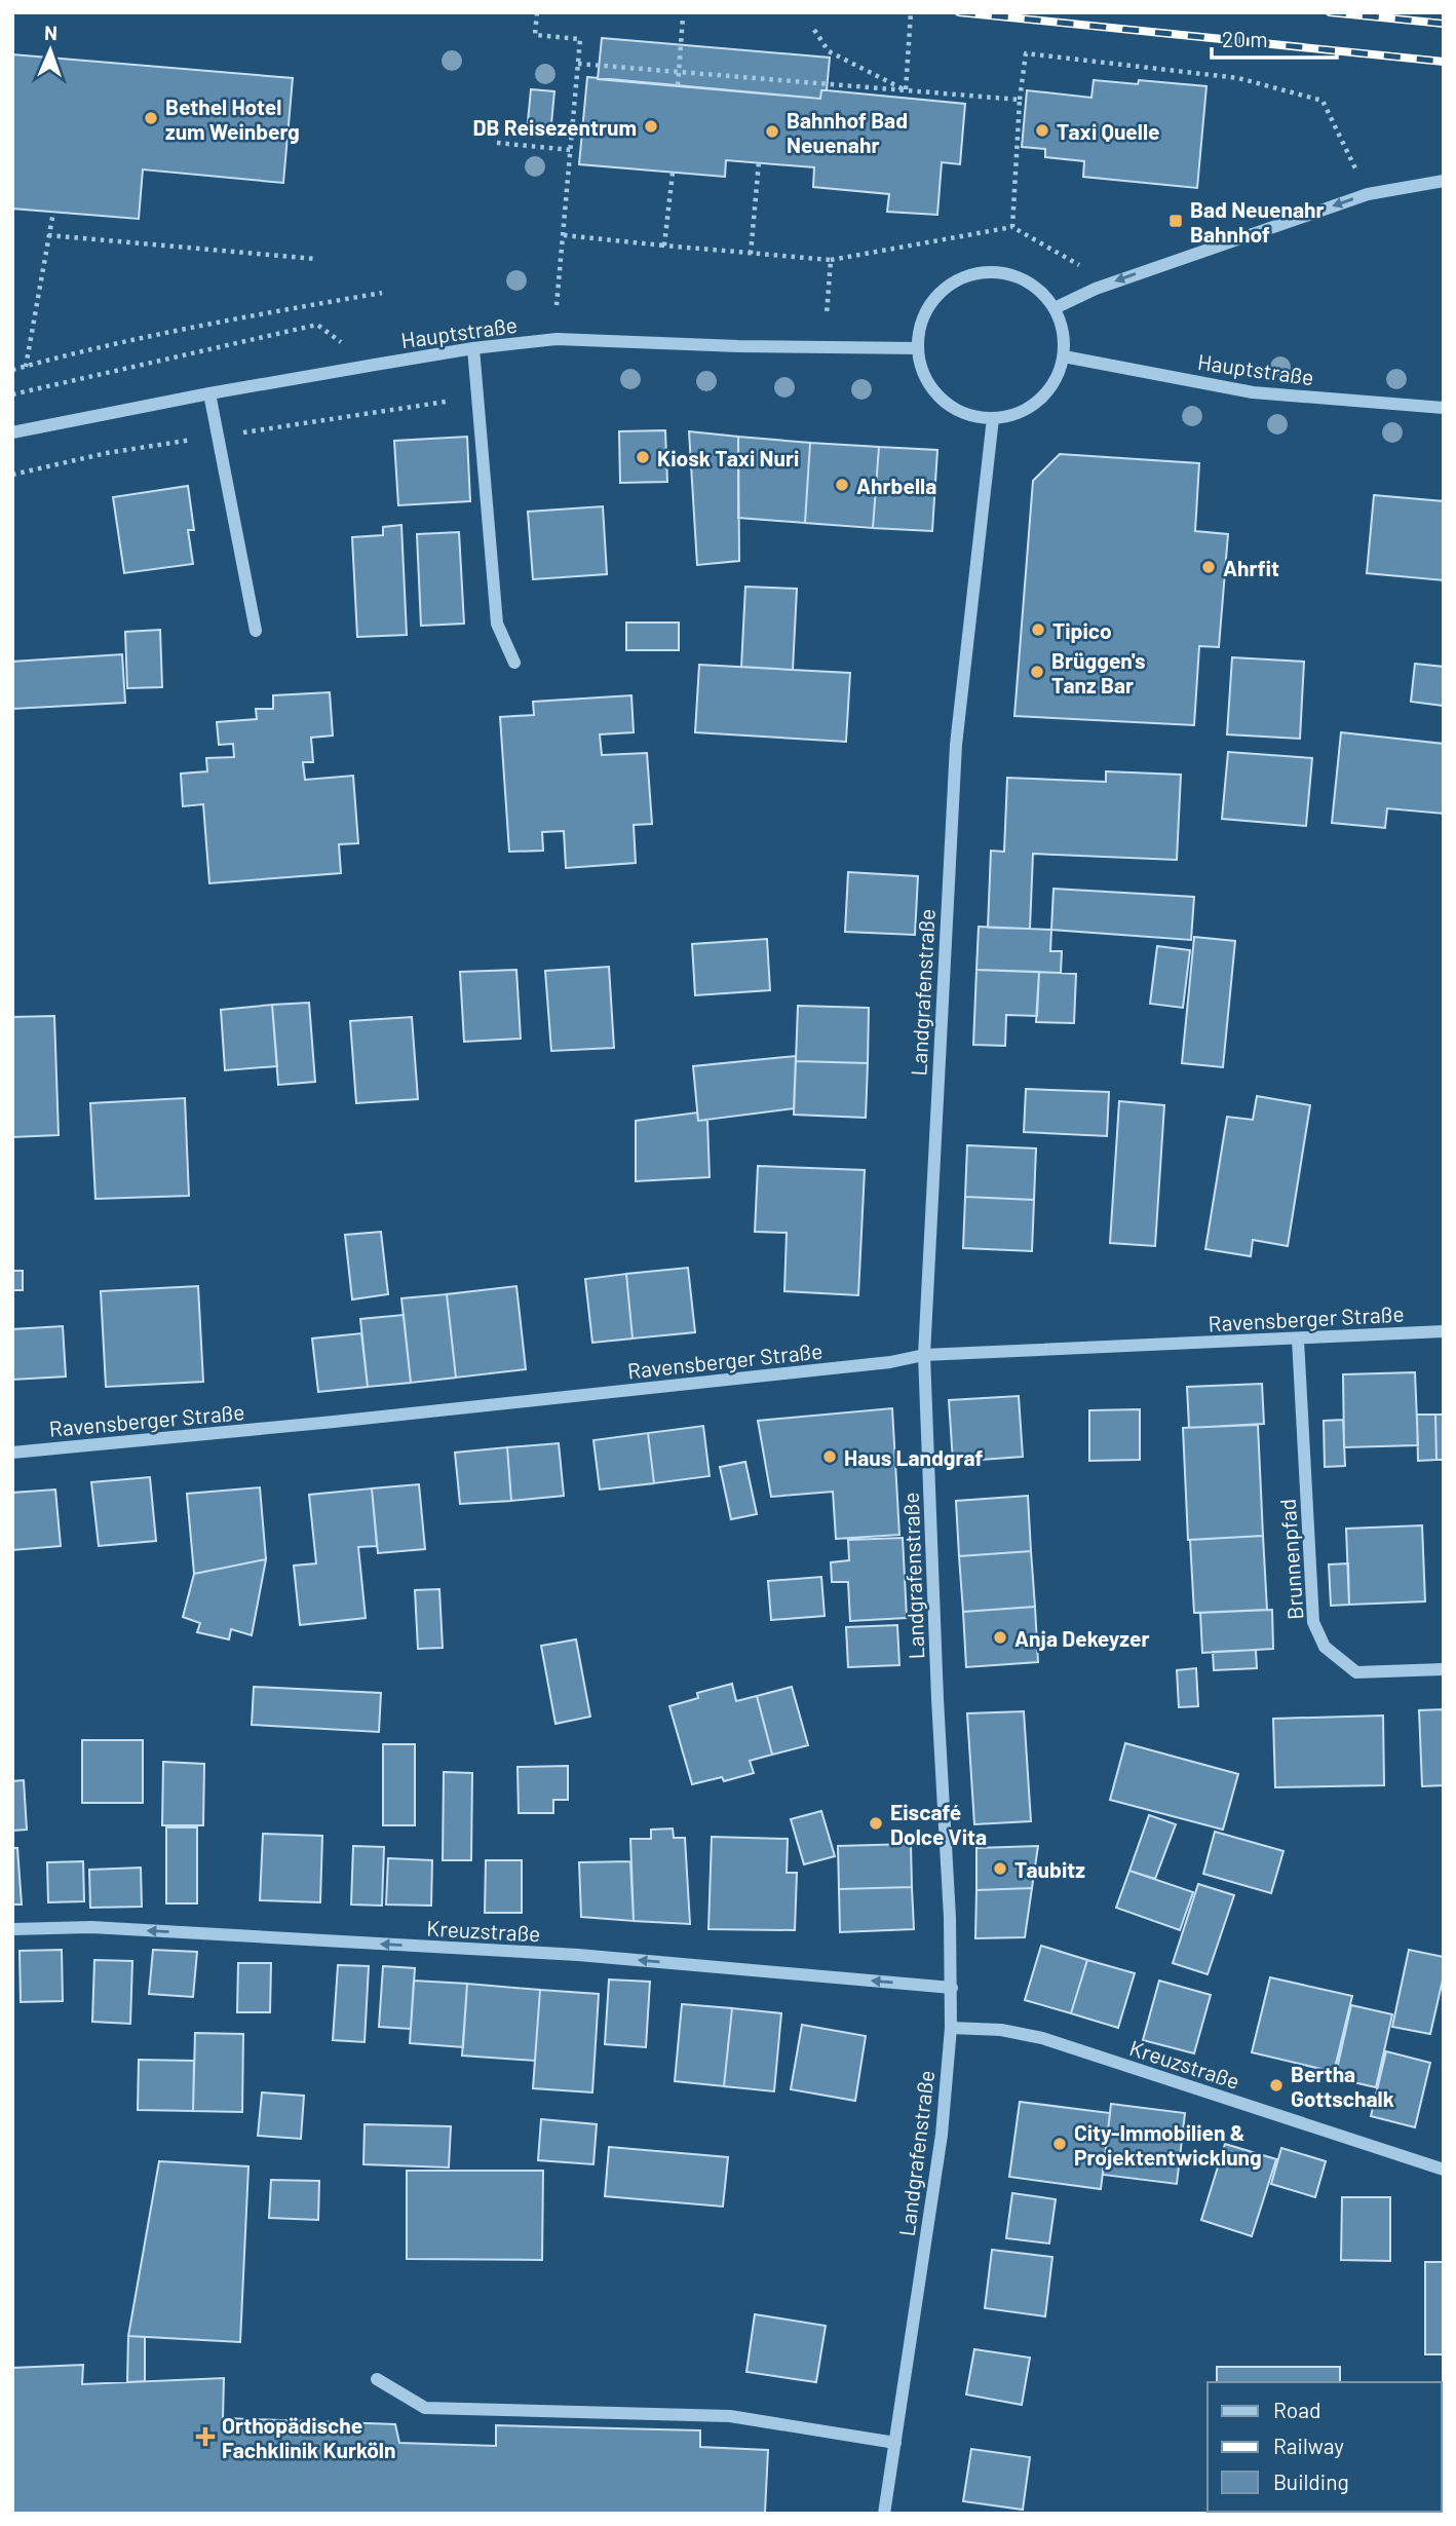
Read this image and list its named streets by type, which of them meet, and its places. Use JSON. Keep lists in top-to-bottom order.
{
  "streets": {
    "street": [
      "Hauptstraße",
      "Landgrafenstraße",
      "Ravensberger Straße",
      "Brunnenpfad",
      "Kreuzstraße"
    ]
  },
  "crossings": [
    ["Hauptstraße", "Landgrafenstraße"],
    ["Landgrafenstraße", "Ravensberger Straße"],
    ["Landgrafenstraße", "Kreuzstraße"],
    ["Ravensberger Straße", "Brunnenpfad"]
  ],
  "one_way": ["Kreuzstraße"],
  "places": {
    "other": [
      "Bethel Hotel zum Weinberg",
      "DB Reisezentrum",
      "Taxi Quelle",
      "Bahnhof Bad Neuenahr",
      "Kiosk Taxi Nuri",
      "Ahrbella",
      "Ahrfit",
      "Tipico",
      "Brüggen's Tanz Bar",
      "Haus Landgraf",
      "Anja Dekeyzer",
      "Eiscafé Dolce Vita",
      "Taubitz",
      "Bertha Gottschalk",
      "City-Immobilien & Projektentwicklung"
    ],
    "transit": ["Bad Neuenahr Bahnhof"],
    "health": ["Orthopädische Fachklinik Kurköln"]
  },
  "legend": ["Road", "Railway", "Building"],
  "scale_bar": "20 m",
  "north": "top"
}
